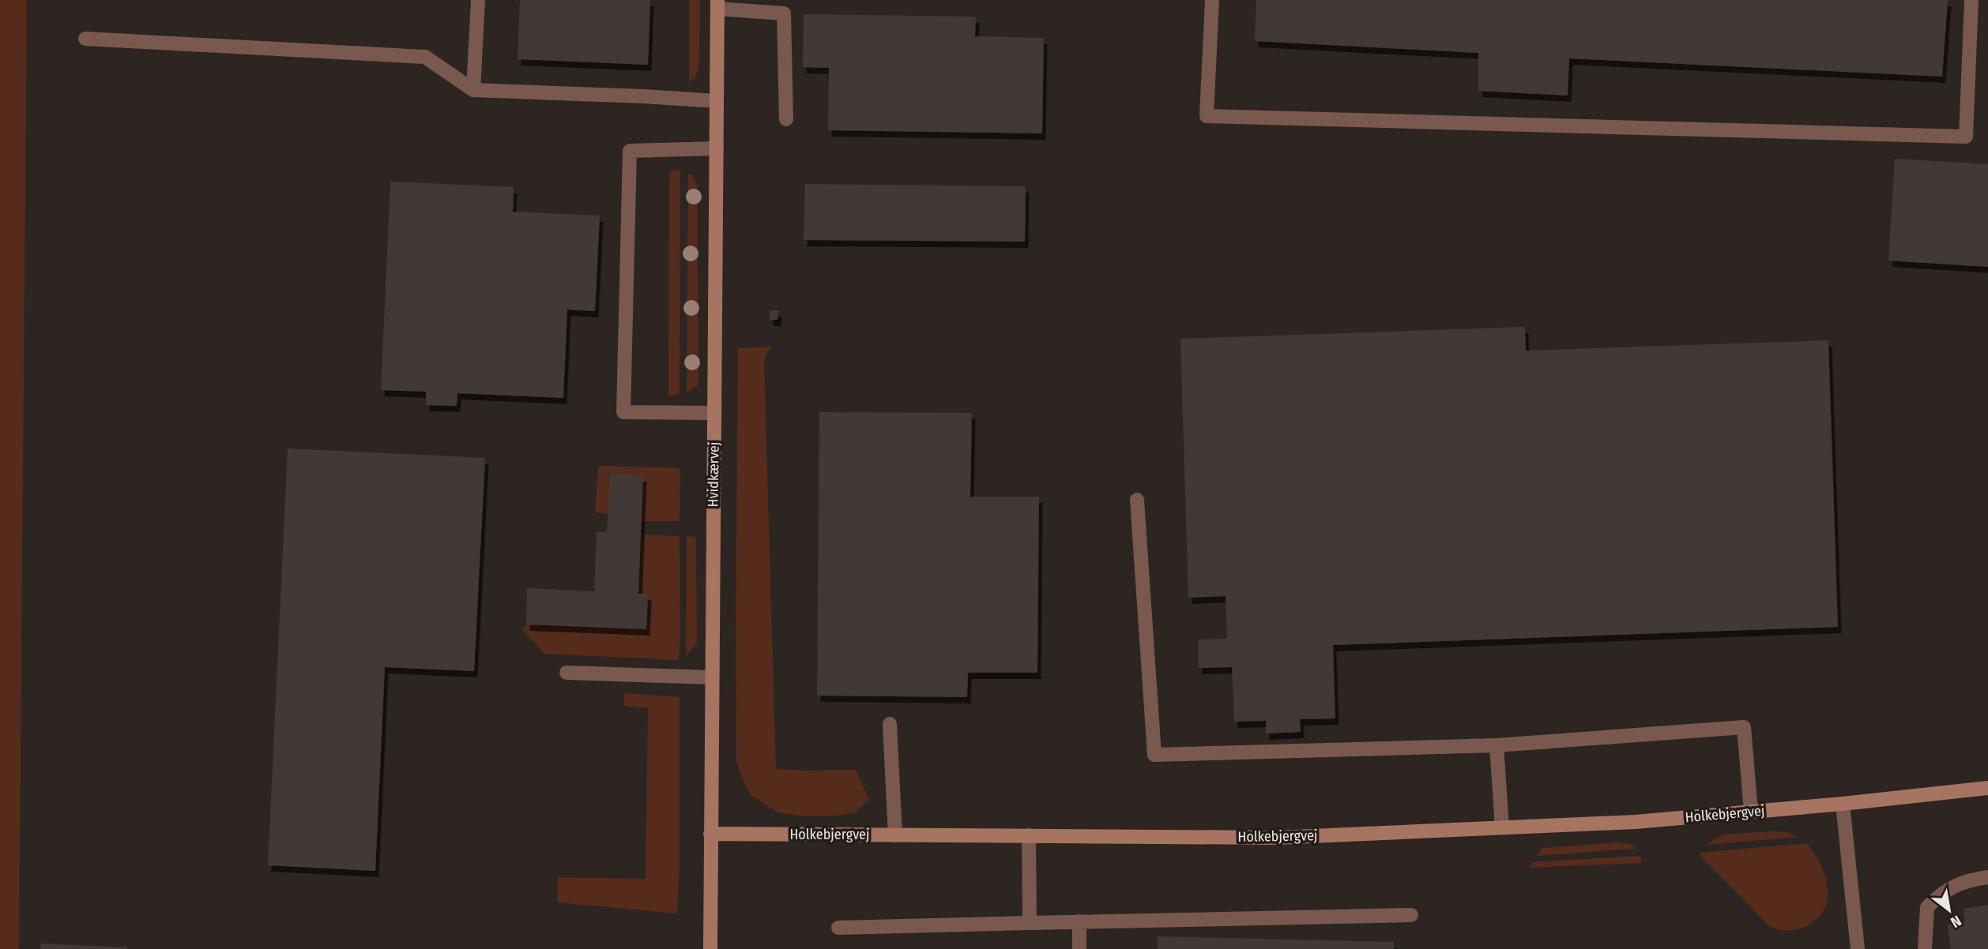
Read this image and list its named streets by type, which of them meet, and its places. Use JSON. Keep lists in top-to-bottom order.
{
  "streets": {
    "street": ["Hvidkærvej", "Holkebjergvej"]
  },
  "crossings": [
    ["Hvidkærvej", "Holkebjergvej"]
  ],
  "north": "bottom right"
}
